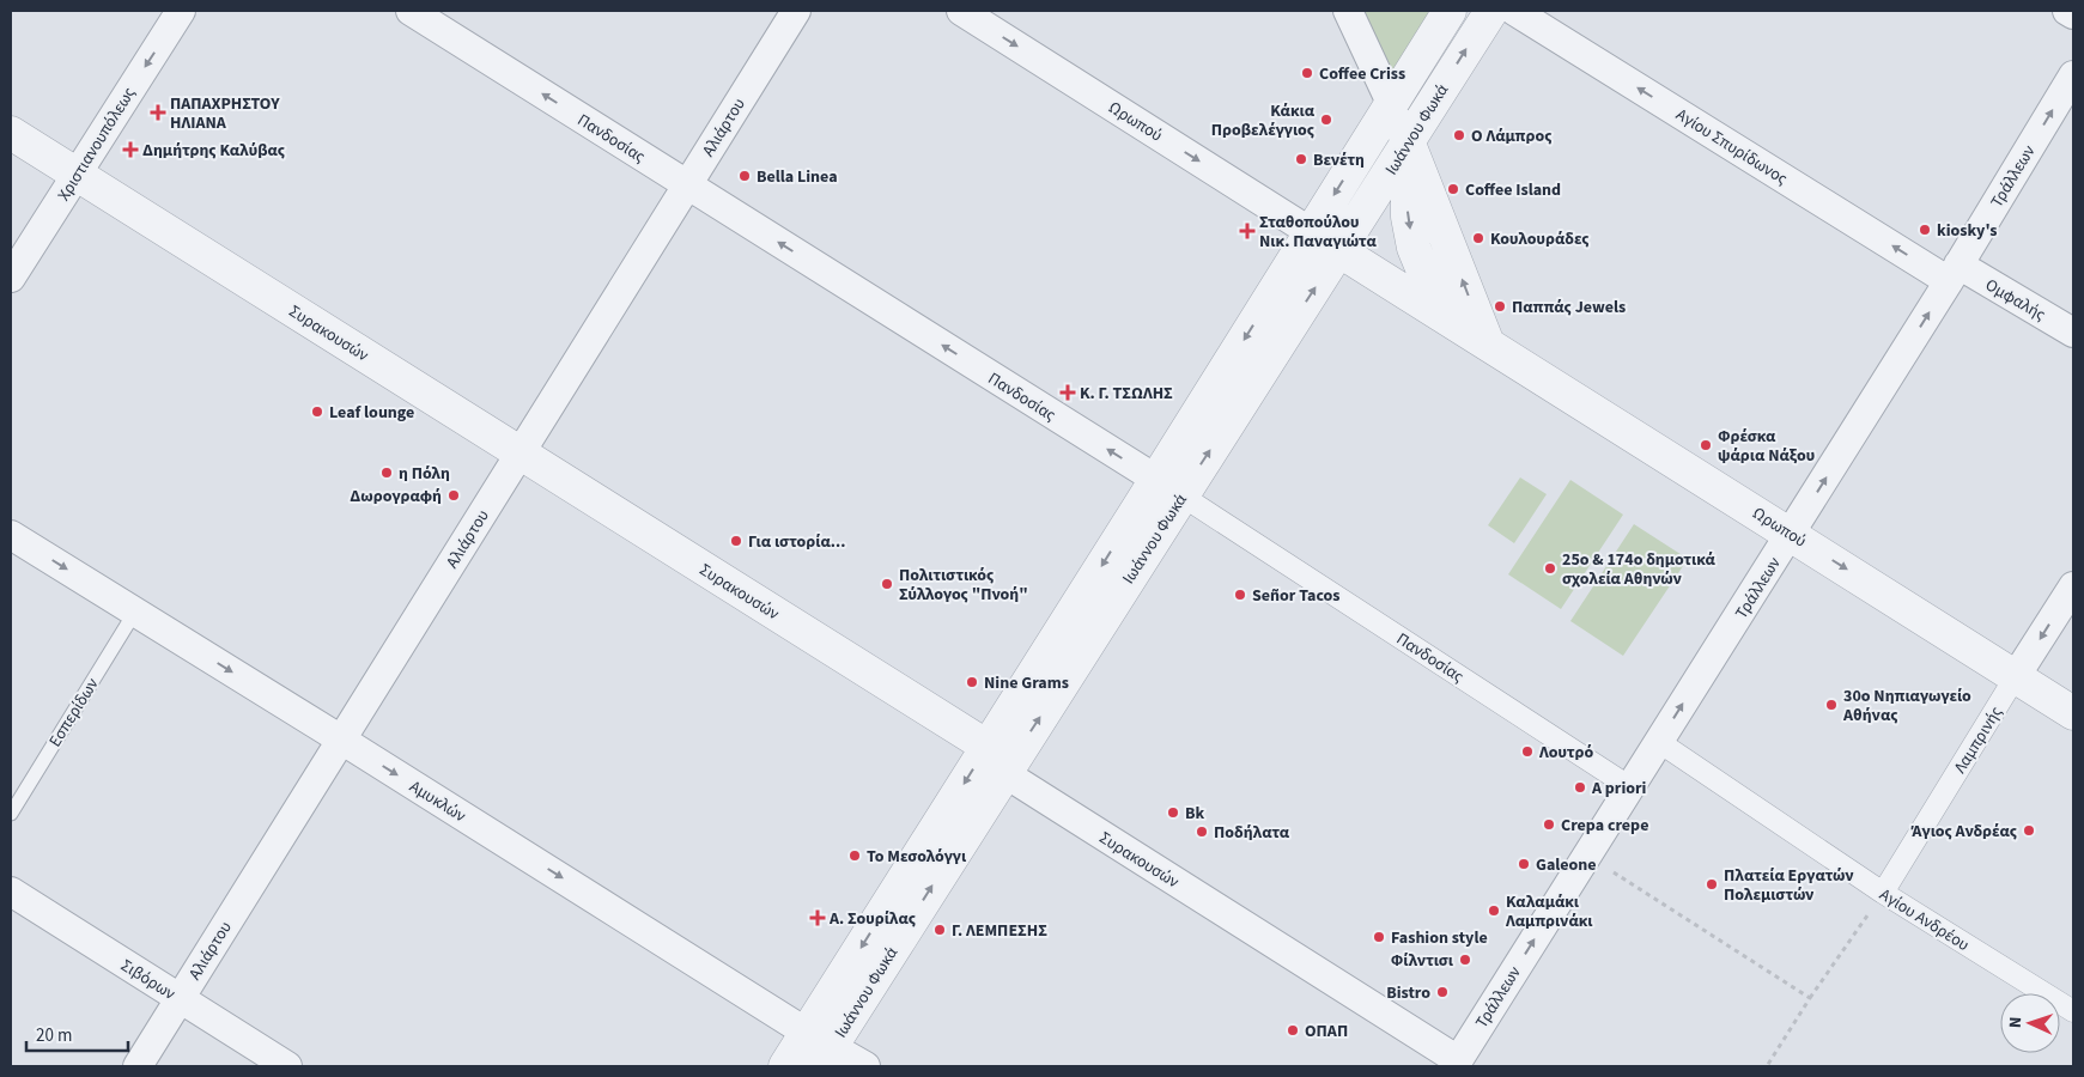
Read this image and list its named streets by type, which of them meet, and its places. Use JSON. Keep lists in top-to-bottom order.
{
  "streets": {
    "street": [
      "Ωρωπού",
      "Αλιάρτου",
      "Ιωάννου Φωκά",
      "Πανδοσίας",
      "Χριστιανουπόλεως",
      "Αγίου Σπυρίδωνος",
      "Τράλλεων",
      "Ομφαλής",
      "Συρακουσών",
      "Λαμπρινής",
      "Αμυκλών",
      "Αγίου Ανδρέου",
      "Σιβόρων"
    ],
    "lane": ["Εσπερίδων"]
  },
  "crossings": [
    ["Ωρωπού", "Ιωάννου Φωκά"],
    ["Ωρωπού", "Τράλλεων"],
    ["Ωρωπού", "Λαμπρινής"],
    ["Αλιάρτου", "Πανδοσίας"],
    ["Αλιάρτου", "Συρακουσών"],
    ["Αλιάρτου", "Αμυκλών"],
    ["Αλιάρτου", "Σιβόρων"],
    ["Ιωάννου Φωκά", "Πανδοσίας"],
    ["Ιωάννου Φωκά", "Συρακουσών"],
    ["Ιωάννου Φωκά", "Αμυκλών"],
    ["Πανδοσίας", "Τράλλεων"],
    ["Χριστιανουπόλεως", "Συρακουσών"],
    ["Αγίου Σπυρίδωνος", "Τράλλεων"],
    ["Αγίου Σπυρίδωνος", "Ομφαλής"],
    ["Τράλλεων", "Ομφαλής"],
    ["Τράλλεων", "Συρακουσών"],
    ["Τράλλεων", "Αγίου Ανδρέου"],
    ["Εσπερίδων", "Αμυκλών"],
    ["Λαμπρινής", "Αγίου Ανδρέου"]
  ],
  "one_way": [
    "Ωρωπού",
    "Πανδοσίας",
    "Χριστιανουπόλεως",
    "Αγίου Σπυρίδωνος",
    "Τράλλεων",
    "Αμυκλών"
  ],
  "places": {
    "other": [
      "Coffee Criss",
      "Κάκια Προβελέγγιος",
      "Ο Λάμπρος",
      "Βενέτη",
      "Bella Linea",
      "Coffee Island",
      "kiosky's",
      "Κουλουράδες",
      "Παππάς Jewels",
      "Leaf lounge",
      "Φρέσκα ψάρια Νάξου",
      "η Πόλη",
      "Δωρογραφή",
      "Για ιστορία...",
      "25ο & 174ο δημοτικά σχολεία Αθηνών",
      "Πολιτιστικός Σύλλογος \"Πνοή\"",
      "Señor Tacos",
      "Nine Grams",
      "30ο Νηπιαγωγείο Αθήνας",
      "Λουτρό",
      "A priori",
      "Bk",
      "Crepa crepe",
      "Άγιος Ανδρέας",
      "Ποδήλατα",
      "Το Μεσολόγγι",
      "Galeone",
      "Πλατεία Εργατών Πολεμιστών",
      "Καλαμάκι Λαμπρινάκι",
      "Γ. ΛΕΜΠΕΣΗΣ",
      "Fashion style",
      "Φίλντισι",
      "Bistro",
      "ΟΠΑΠ"
    ],
    "health": [
      "ΠΑΠΑΧΡΗΣΤΟΥ ΗΛΙΑΝΑ",
      "Δημήτρης Καλύβας",
      "Σταθοπούλου Νικ. Παναγιώτα",
      "Κ. Γ. ΤΣΩΛΗΣ",
      "Α. Σουρίλας"
    ]
  },
  "scale_bar": "20 m",
  "north": "left"
}
